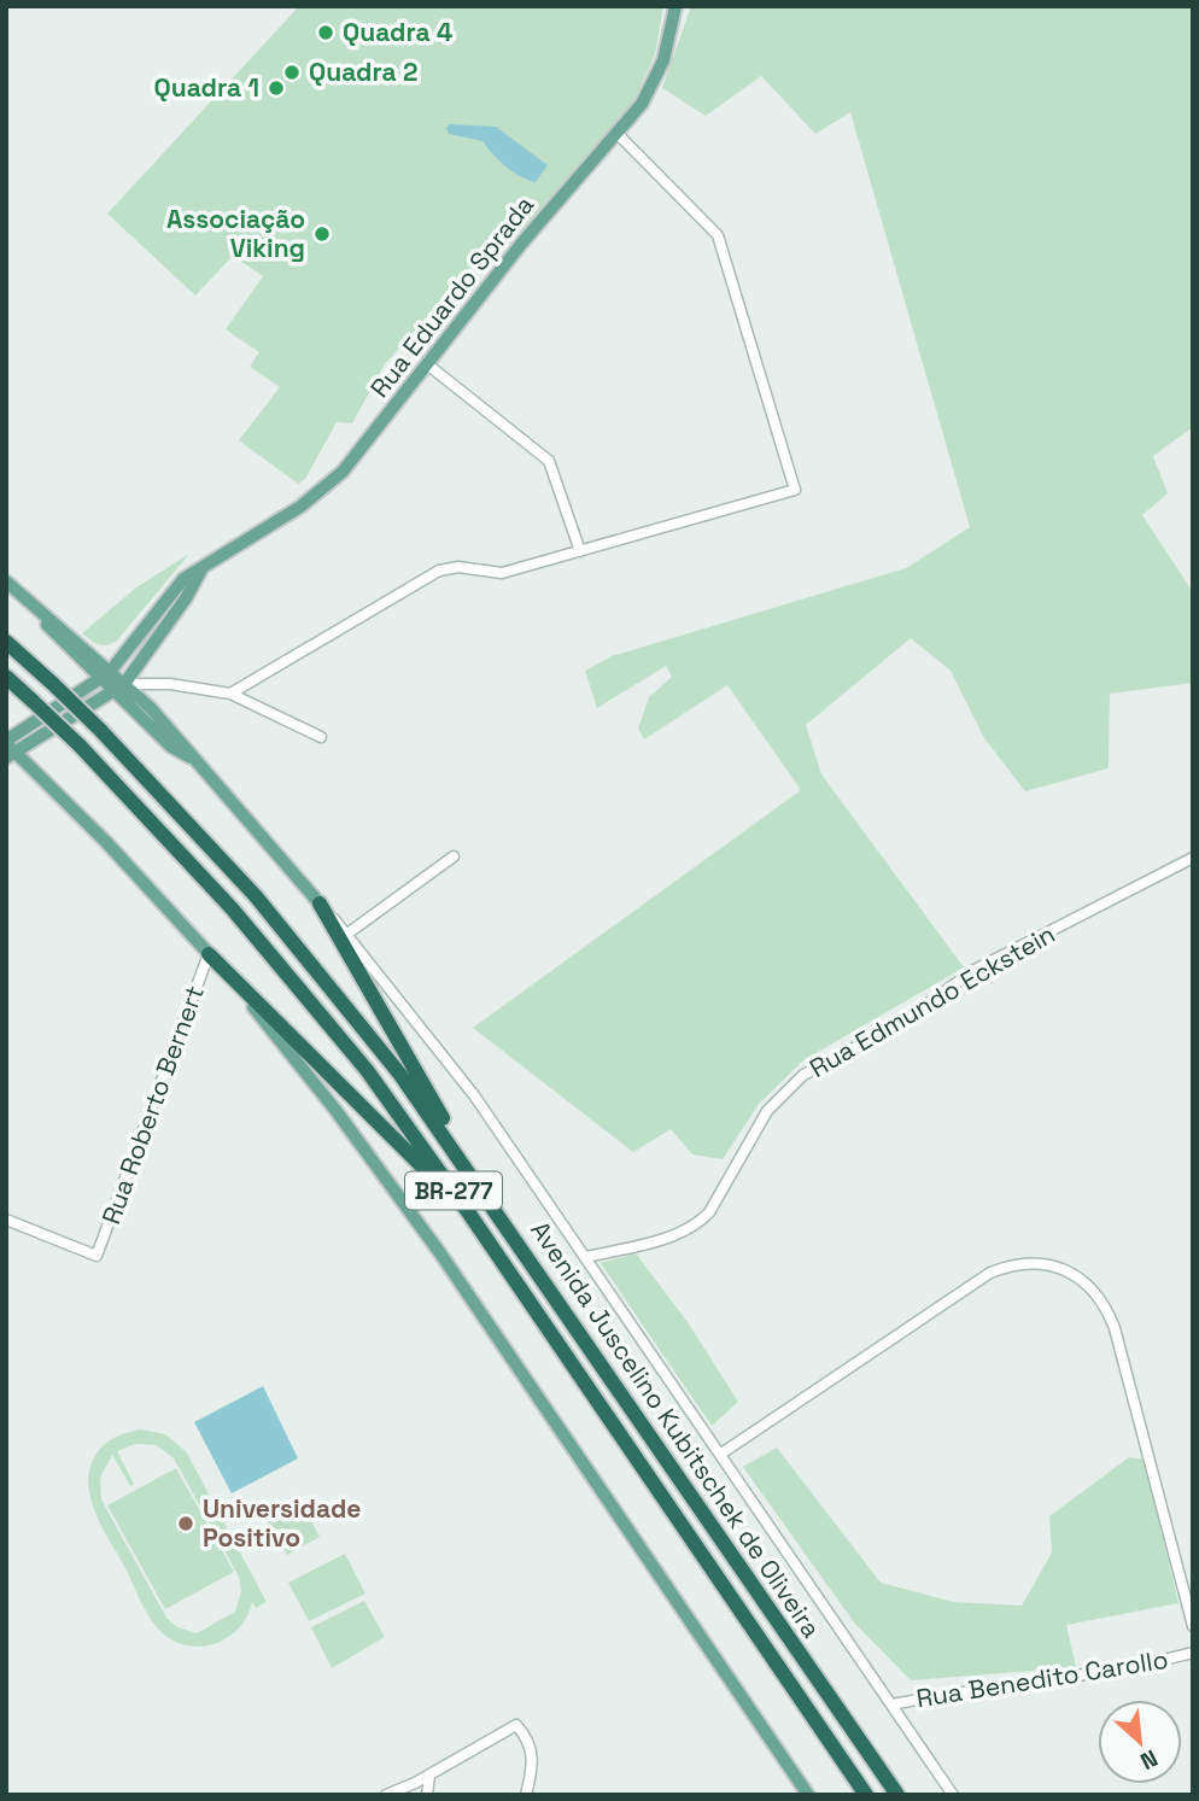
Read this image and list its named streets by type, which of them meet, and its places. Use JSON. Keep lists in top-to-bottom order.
{
  "streets": {
    "highway": ["BR-277", "Avenida Juscelino Kubitschek de Oliveira"],
    "main road": ["Rua Eduardo Sprada"],
    "street": ["Rua Edmundo Eckstein", "Rua Roberto Bernert", "Rua Benedito Carollo"]
  },
  "places": [
    "Quadra 4",
    "Quadra 2",
    "Quadra 1",
    "Associação Viking",
    "Universidade Positivo"
  ],
  "north": "bottom right"
}
